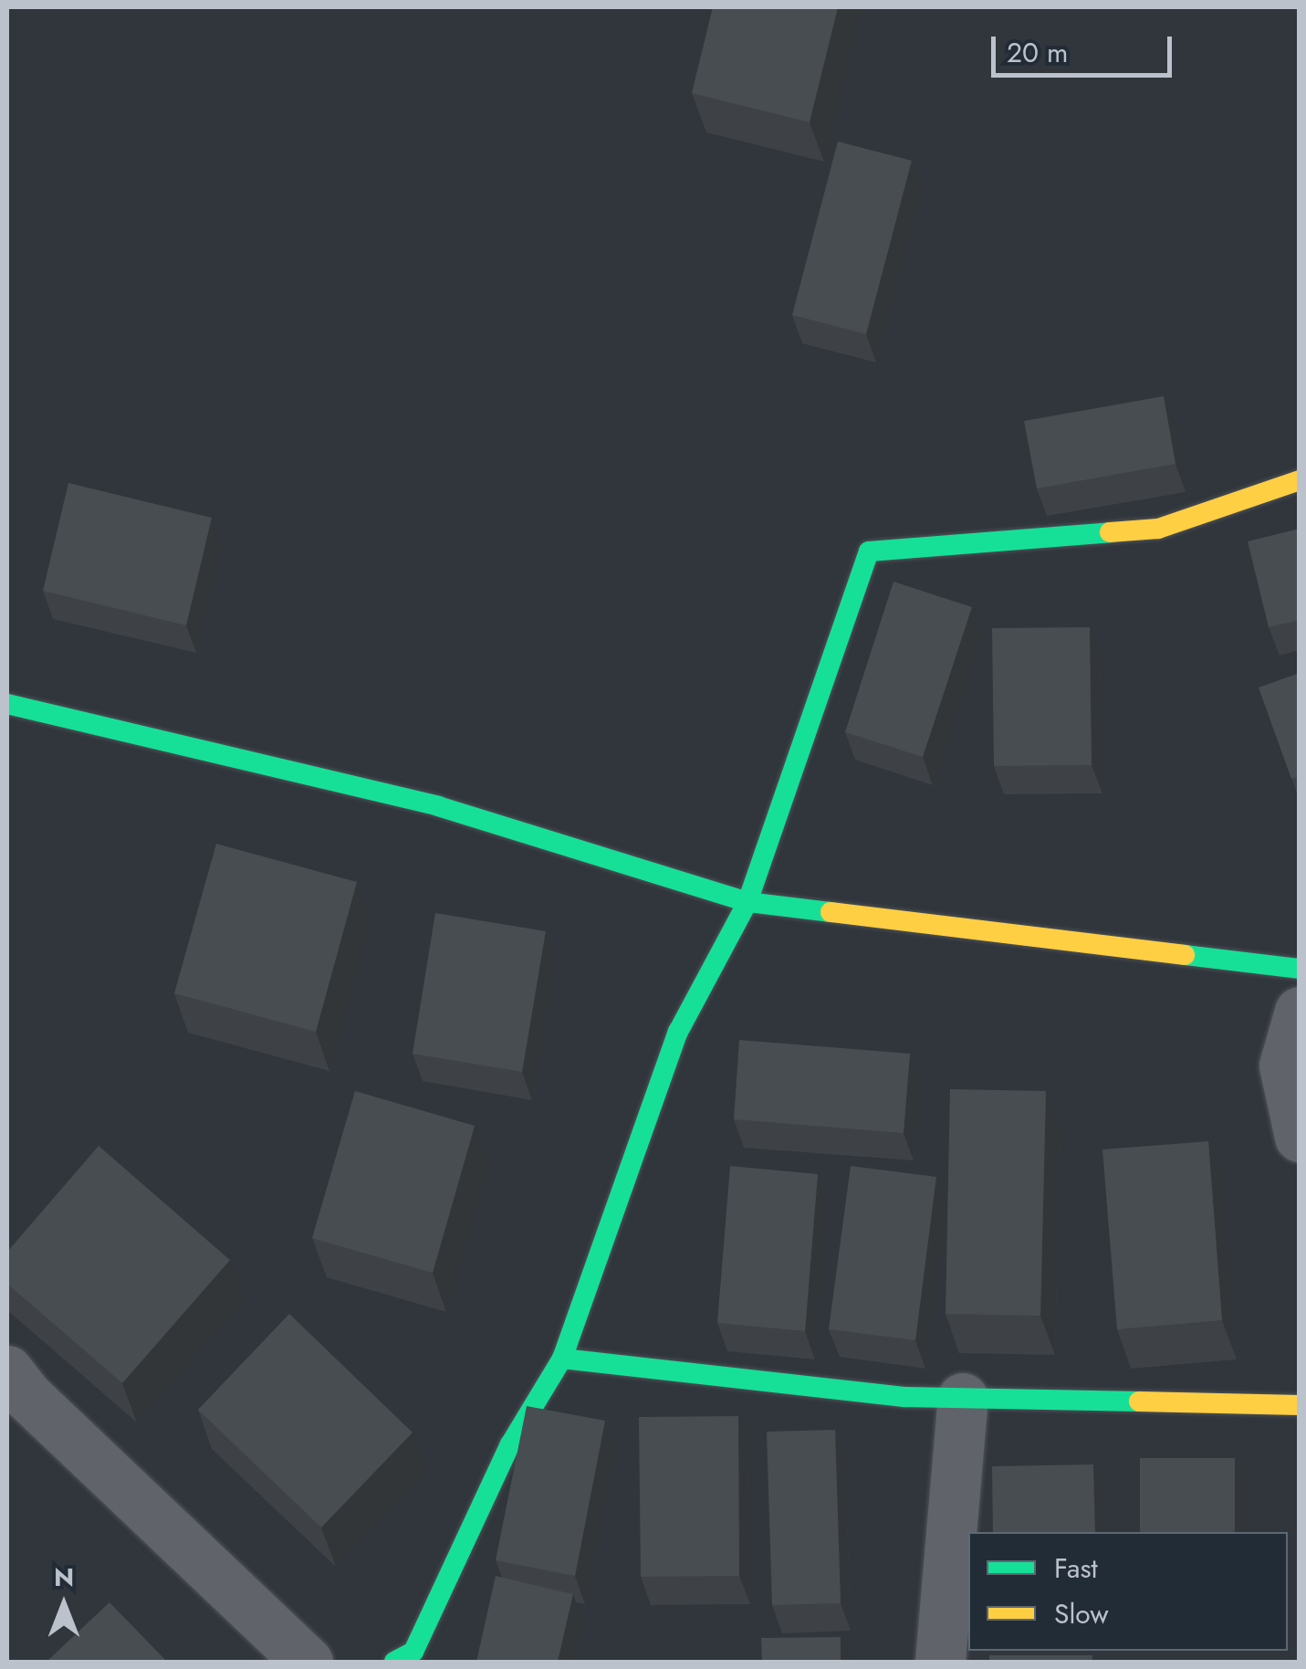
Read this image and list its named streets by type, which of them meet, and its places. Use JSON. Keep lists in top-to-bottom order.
{
  "legend": ["Fast", "Slow"],
  "scale_bar": "20 m",
  "north": "top"
}
